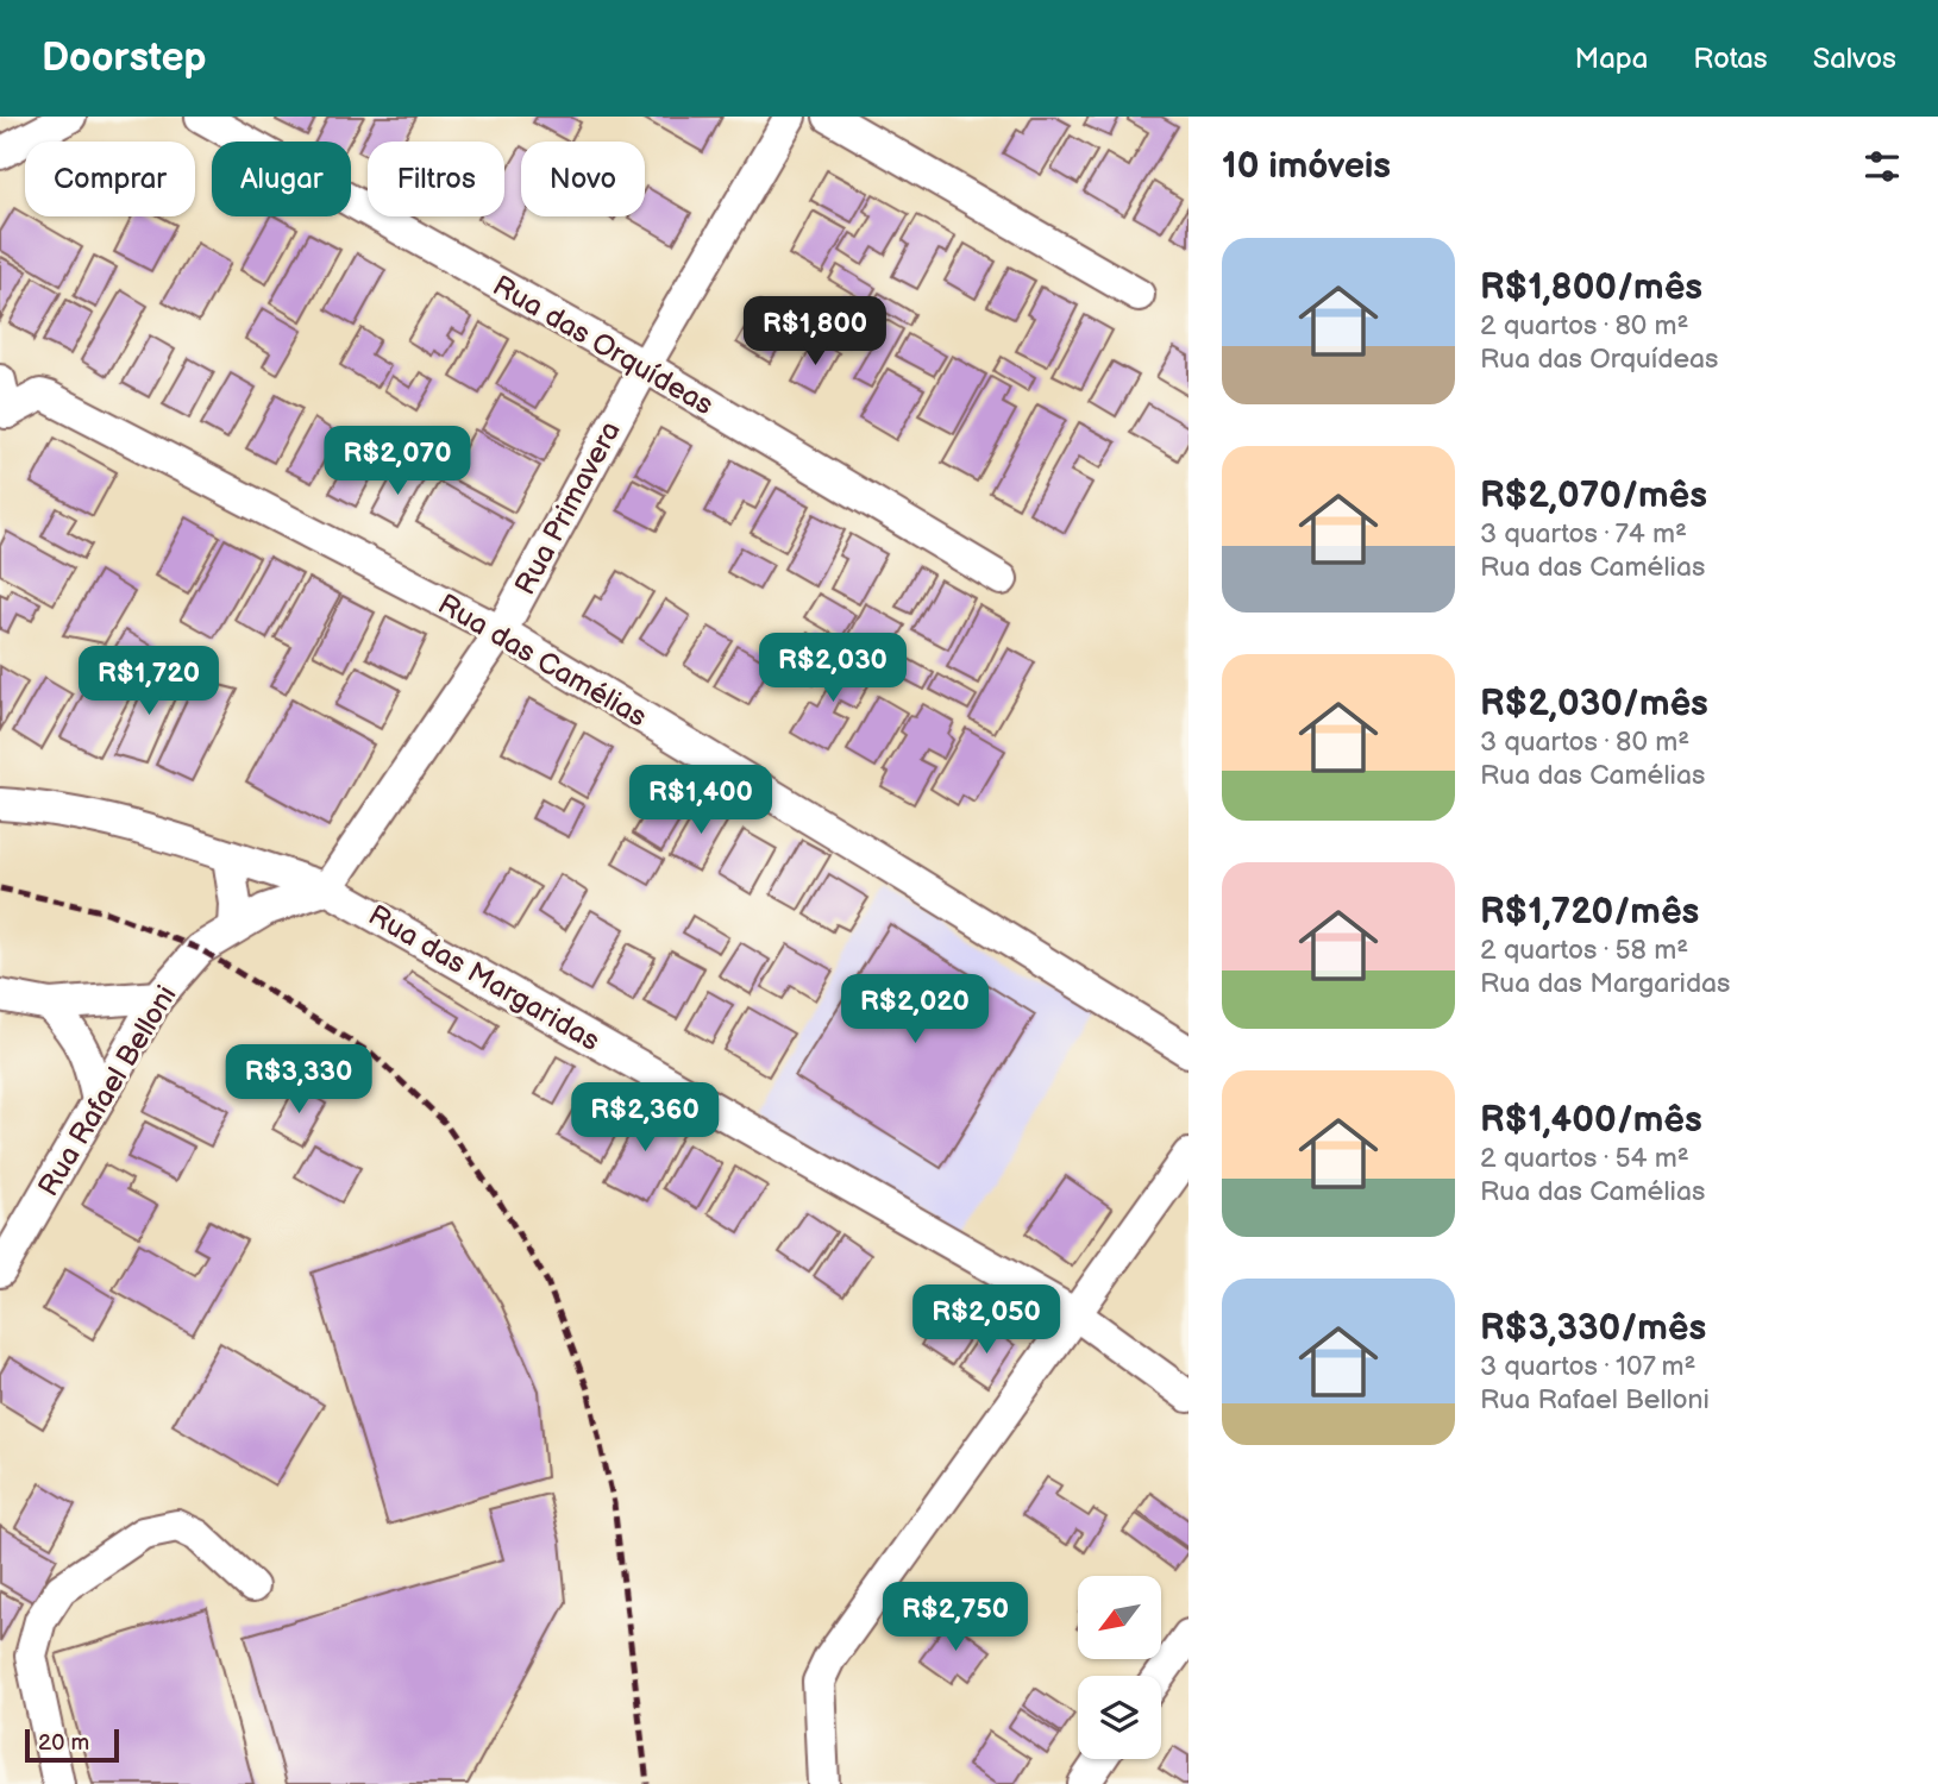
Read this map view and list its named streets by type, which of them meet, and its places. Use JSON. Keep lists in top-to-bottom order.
{
  "streets": {
    "street": [
      "Rua das Orquídeas",
      "Rua Primavera",
      "Rua das Camélias",
      "Rua das Margaridas",
      "Rua Rafael Belloni"
    ]
  },
  "crossings": [
    ["Rua das Orquídeas", "Rua Primavera"],
    ["Rua Primavera", "Rua das Camélias"],
    ["Rua Primavera", "Rua das Margaridas"],
    ["Rua Primavera", "Rua Rafael Belloni"],
    ["Rua das Margaridas", "Rua Rafael Belloni"]
  ],
  "scale_bar": "20 m",
  "north": "bottom left",
  "page": {
    "header": "Doorstep",
    "nav": ["Mapa", "Rotas", "Salvos"],
    "heading": "10 imóveis",
    "chip": [
      "Comprar",
      "Alugar",
      "Filtros",
      "Novo"
    ],
    "list": [
      {
        "name": "R$1,800/mês",
        "note": "2 quartos · 80 m² · Rua das Orquídeas"
      },
      {
        "name": "R$2,070/mês",
        "note": "3 quartos · 74 m² · Rua das Camélias"
      },
      {
        "name": "R$2,030/mês",
        "note": "3 quartos · 80 m² · Rua das Camélias"
      },
      {
        "name": "R$1,720/mês",
        "note": "2 quartos · 58 m² · Rua das Margaridas"
      },
      {
        "name": "R$1,400/mês",
        "note": "2 quartos · 54 m² · Rua das Camélias"
      },
      {
        "name": "R$3,330/mês",
        "note": "3 quartos · 107 m² · Rua Rafael Belloni"
      }
    ],
    "price": [
      "R$1,800",
      "R$2,070",
      "R$2,030",
      "R$1,720",
      "R$1,400",
      "R$2,020",
      "R$3,330",
      "R$2,360",
      "R$2,050",
      "R$2,750"
    ],
    "scale": "20 m"
  }
}
